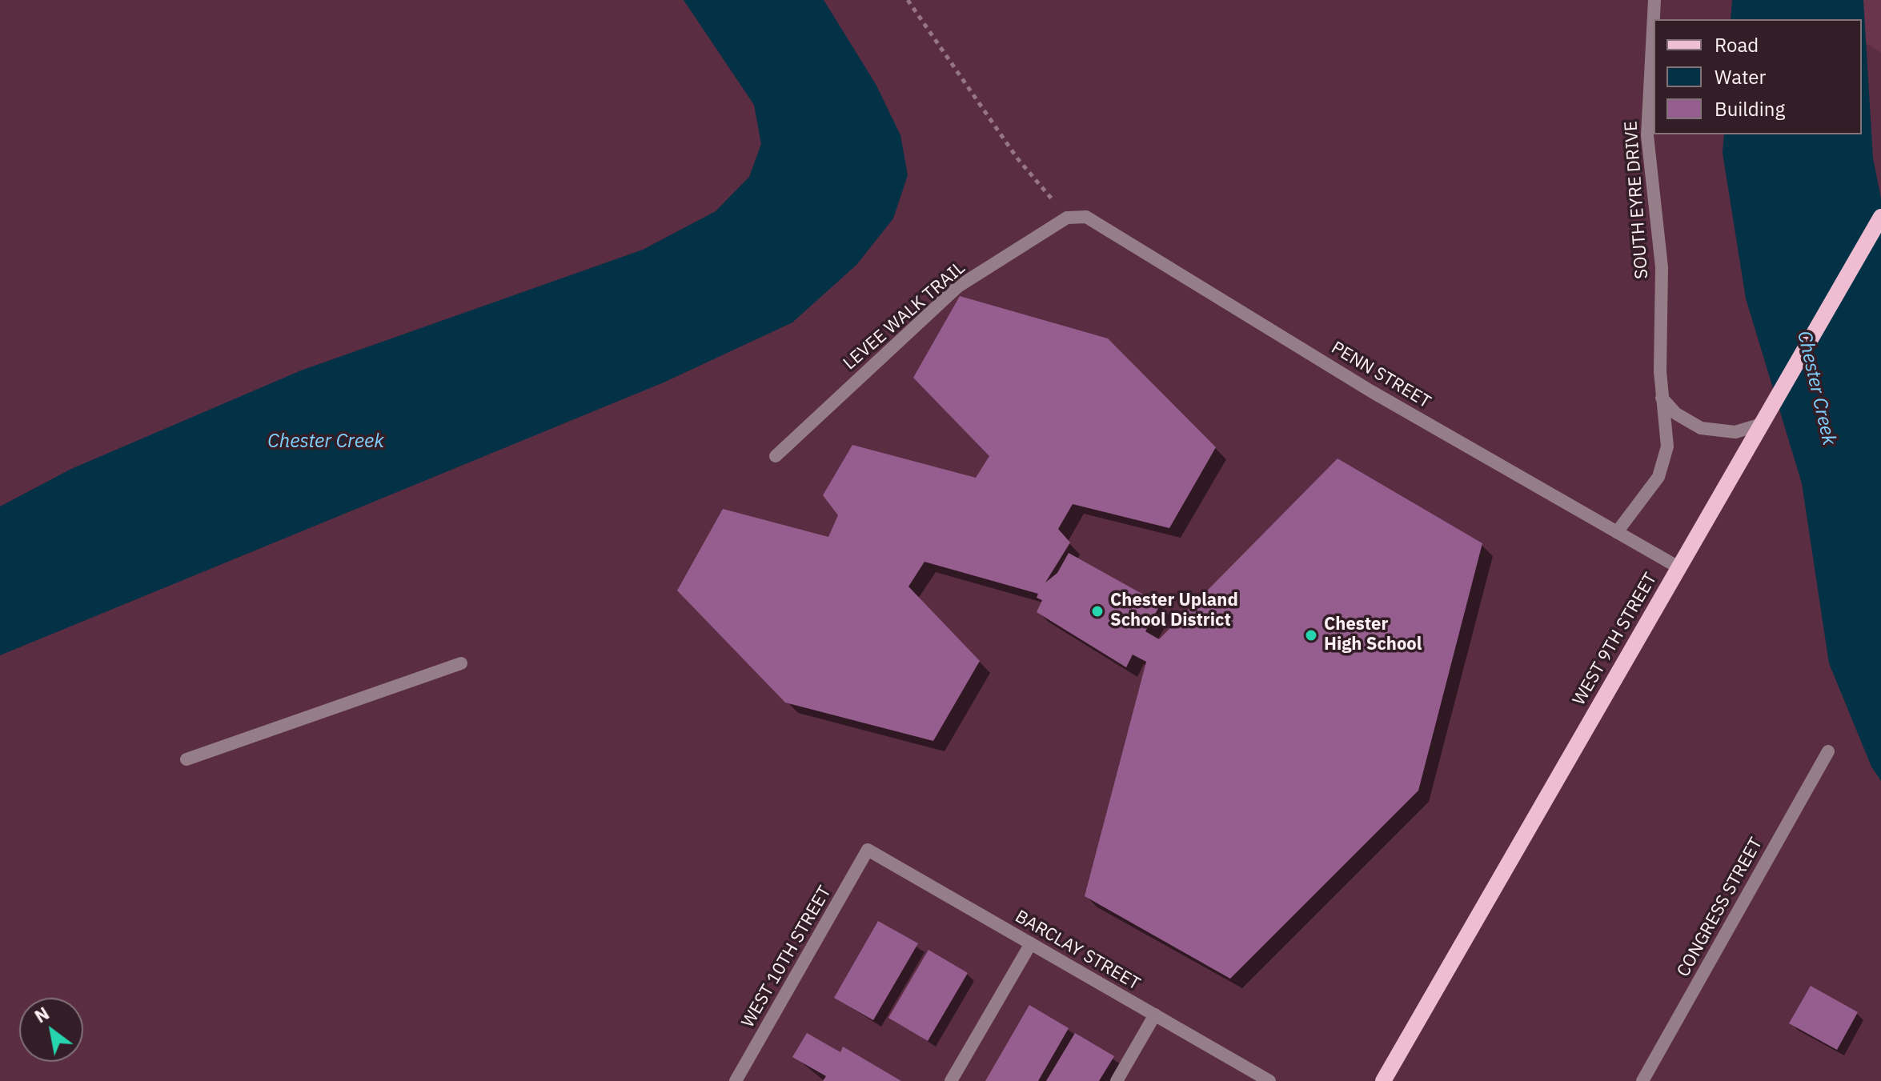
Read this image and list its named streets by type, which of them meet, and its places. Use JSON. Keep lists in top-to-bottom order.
{
  "streets": {
    "main road": ["WEST 9TH STREET"],
    "street": [
      "SOUTH EYRE DRIVE",
      "LEVEE WALK TRAIL",
      "PENN STREET",
      "CONGRESS STREET",
      "BARCLAY STREET",
      "WEST 10TH STREET"
    ]
  },
  "crossings": [
    ["SOUTH EYRE DRIVE", "PENN STREET"],
    ["LEVEE WALK TRAIL", "PENN STREET"],
    ["PENN STREET", "WEST 9TH STREET"],
    ["BARCLAY STREET", "WEST 10TH STREET"]
  ],
  "water": ["Chester Creek"],
  "places": ["Chester Upland School District", "Chester High School"],
  "legend": ["Road", "Water", "Building"],
  "north": "top left"
}
